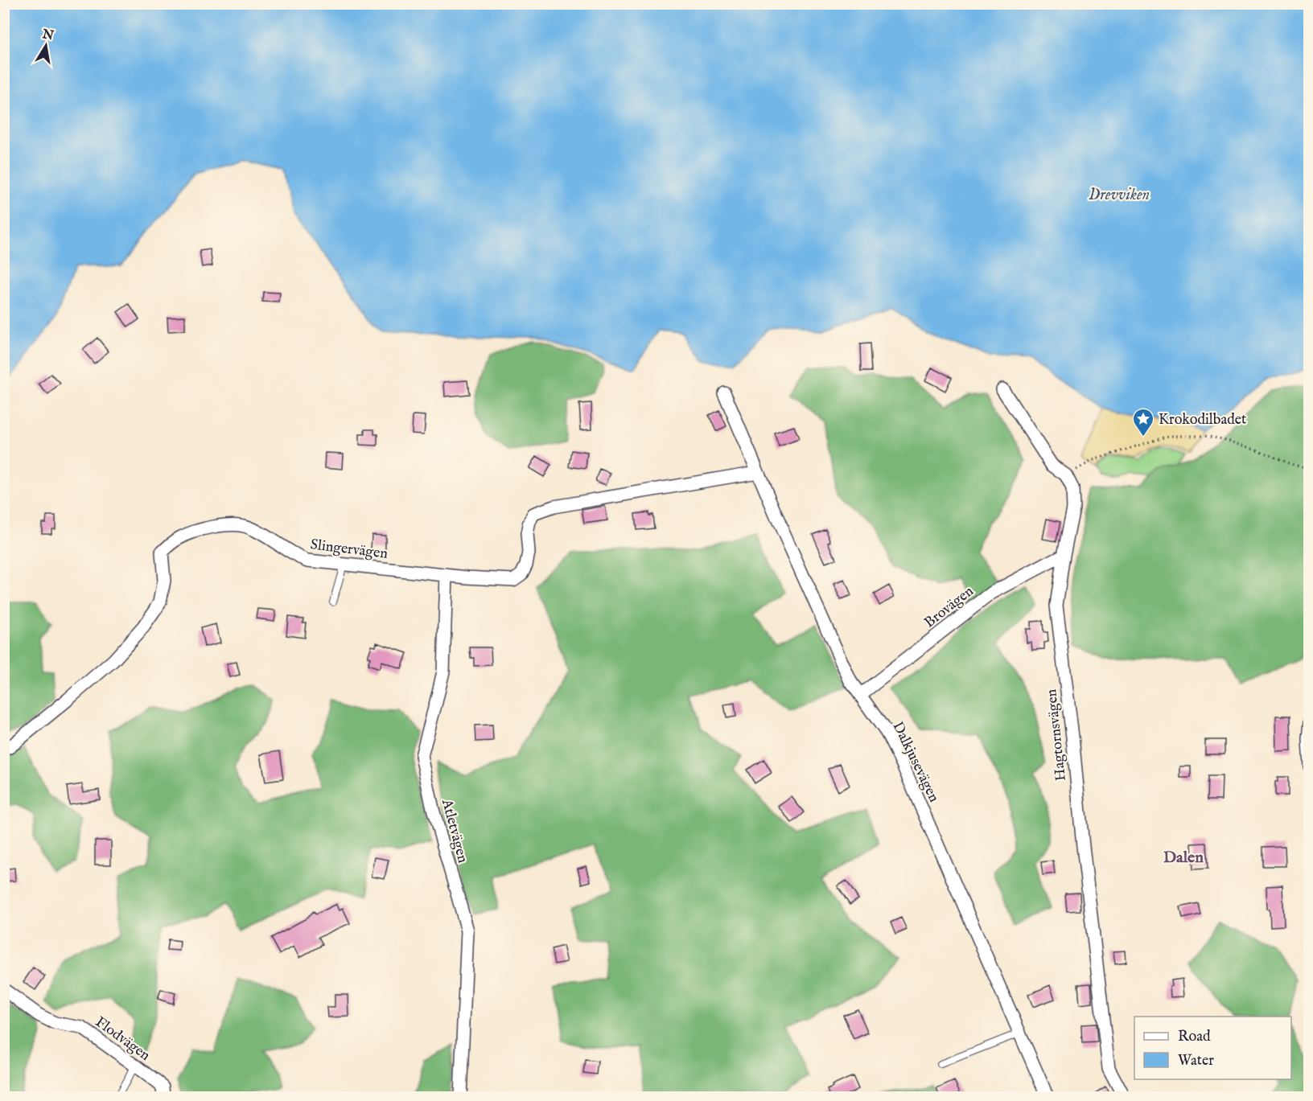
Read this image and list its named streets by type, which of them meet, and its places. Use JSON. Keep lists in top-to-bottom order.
{
  "streets": {
    "street": [
      "Slingervägen",
      "Brovägen",
      "Hagtornsvägen",
      "Dalkjusevägen",
      "Atletvägen",
      "Flodvägen"
    ]
  },
  "crossings": [
    ["Slingervägen", "Dalkjusevägen"],
    ["Slingervägen", "Atletvägen"],
    ["Brovägen", "Hagtornsvägen"],
    ["Brovägen", "Dalkjusevägen"]
  ],
  "districts": ["Dalen"],
  "water": ["Drevviken"],
  "places": {
    "place": ["Krokodilbadet"]
  },
  "legend": ["Road", "Water"],
  "north": "top"
}
